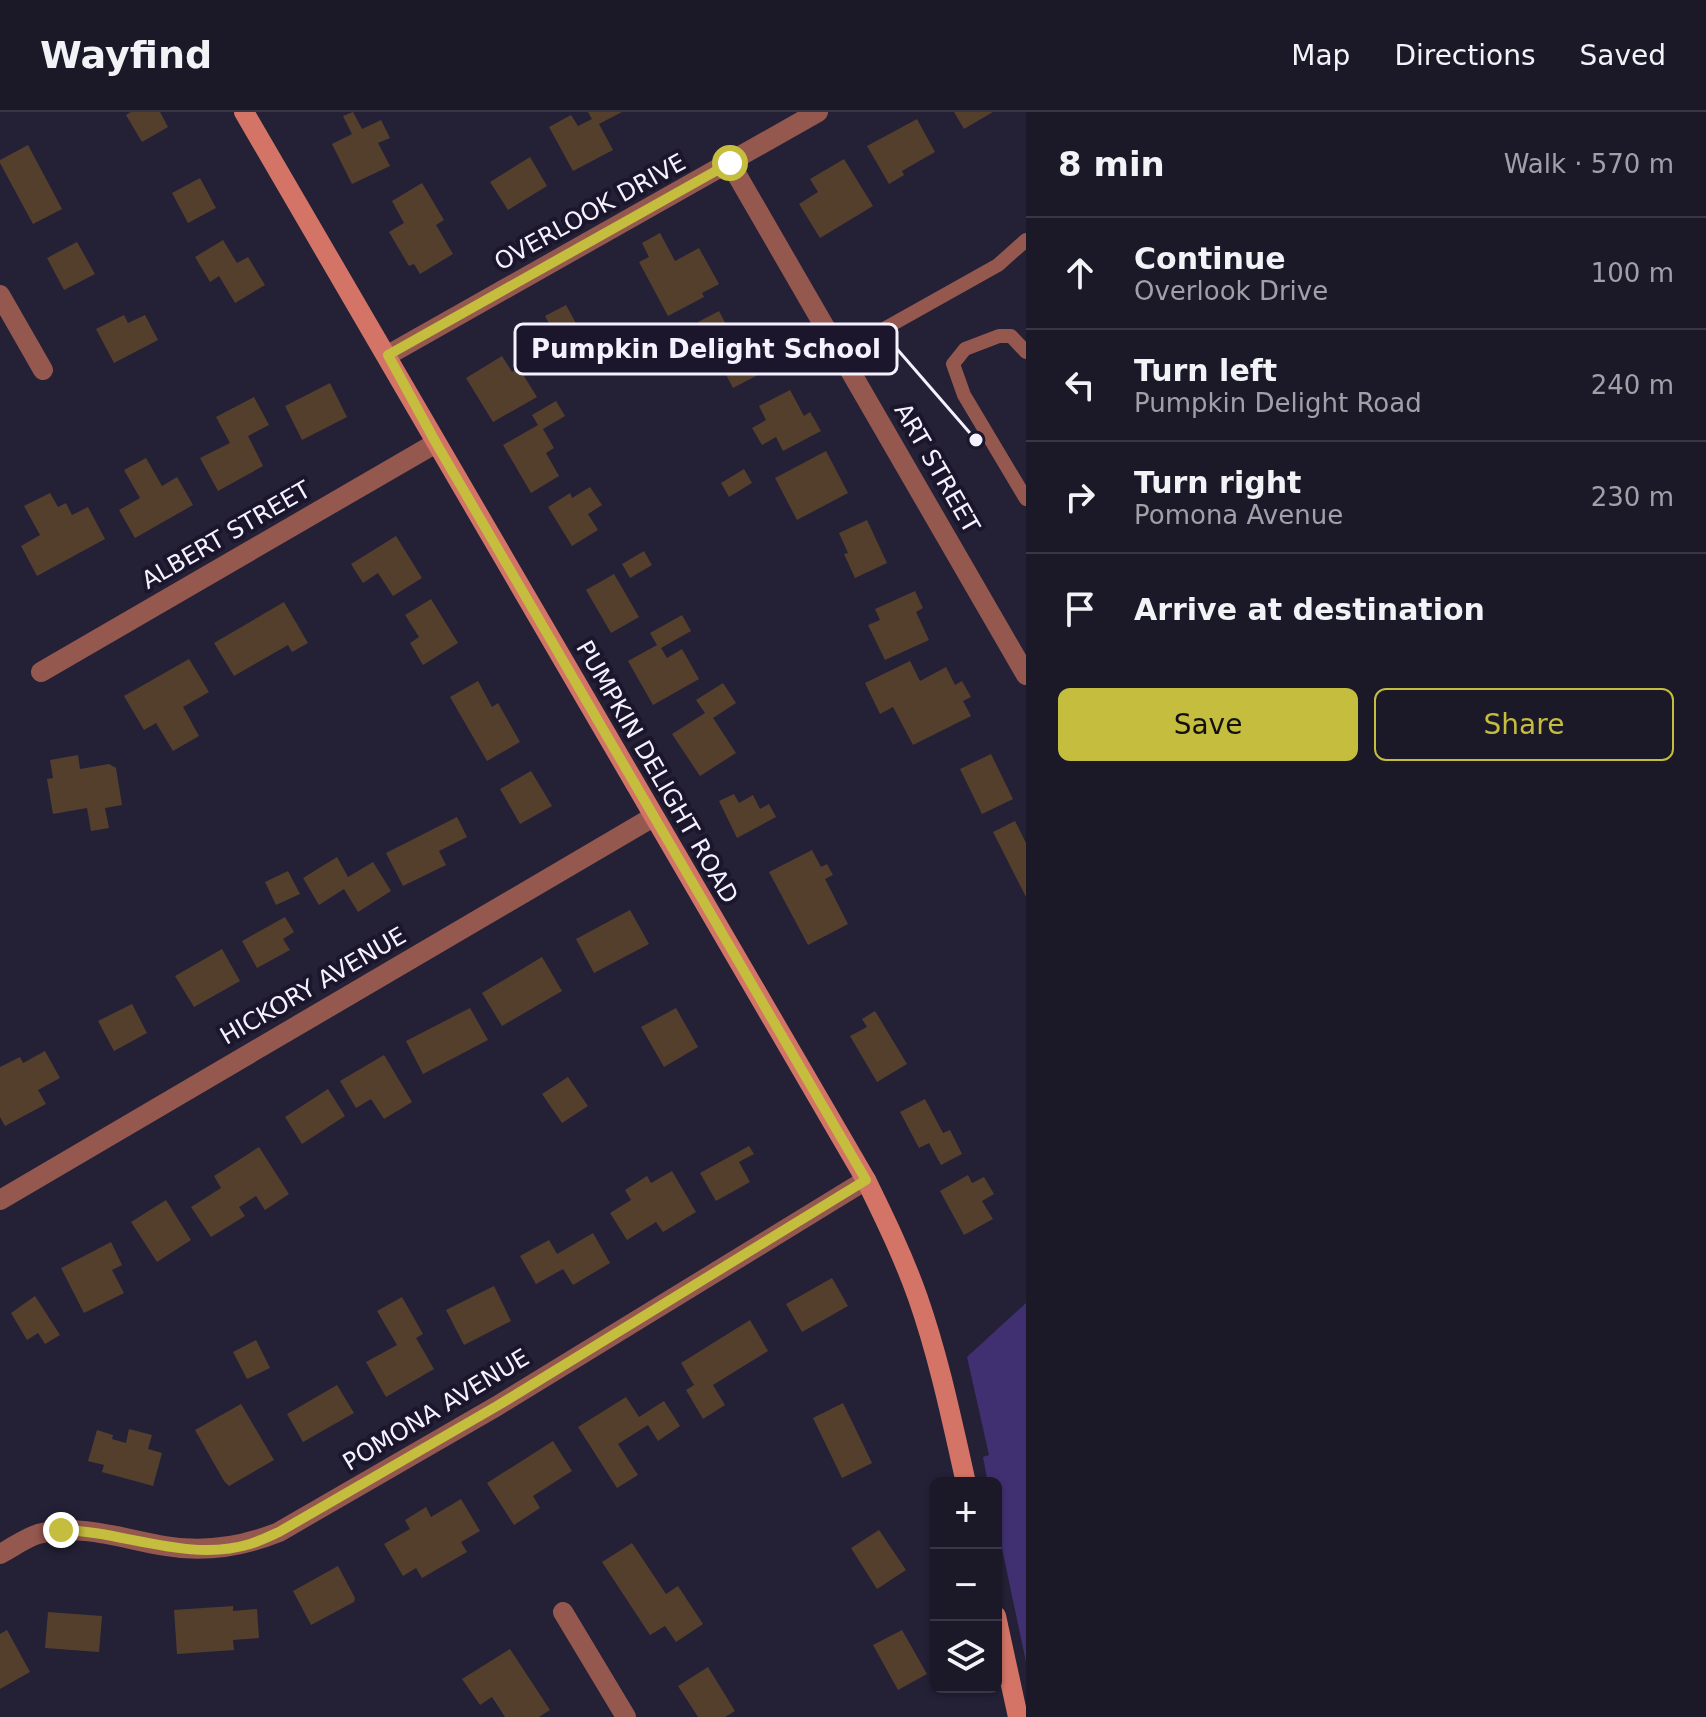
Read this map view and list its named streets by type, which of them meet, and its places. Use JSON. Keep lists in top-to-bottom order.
{
  "streets": {
    "street": [
      "OVERLOOK DRIVE",
      "ART STREET",
      "ALBERT STREET",
      "PUMPKIN DELIGHT ROAD",
      "HICKORY AVENUE",
      "POMONA AVENUE"
    ]
  },
  "crossings": [
    ["OVERLOOK DRIVE", "ART STREET"],
    ["OVERLOOK DRIVE", "PUMPKIN DELIGHT ROAD"],
    ["ALBERT STREET", "PUMPKIN DELIGHT ROAD"],
    ["PUMPKIN DELIGHT ROAD", "HICKORY AVENUE"],
    ["PUMPKIN DELIGHT ROAD", "POMONA AVENUE"]
  ],
  "places": ["Pumpkin Delight School"],
  "page": {
    "header": "Wayfind",
    "nav": ["Map", "Directions", "Saved"],
    "heading": ["8 min", "Walk · 570 m"],
    "list": [
      ["Continue", "Overlook Drive", "100 m"],
      ["Turn left", "Pumpkin Delight Road", "240 m"],
      ["Turn right", "Pomona Avenue", "230 m"],
      "Arrive at destination"
    ],
    "buttons": ["Save", "Share"],
    "map_buttons": ["+", "−"]
  }
}
